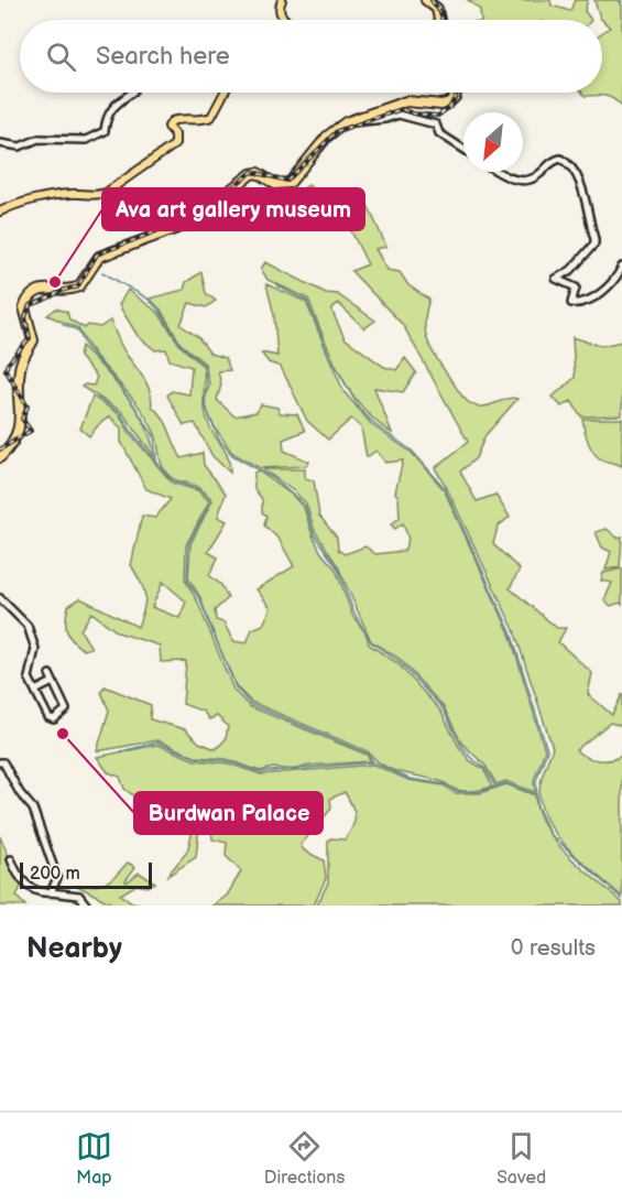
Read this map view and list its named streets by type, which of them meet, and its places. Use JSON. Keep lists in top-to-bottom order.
{
  "places": ["Ava art gallery museum", "Burdwan Palace"],
  "scale_bar": "200 m",
  "north": "bottom left",
  "page": {
    "search": "Search here",
    "scale": "200 m",
    "heading": ["Nearby", "0 results"],
    "nav": ["Map", "Directions", "Saved"]
  }
}
